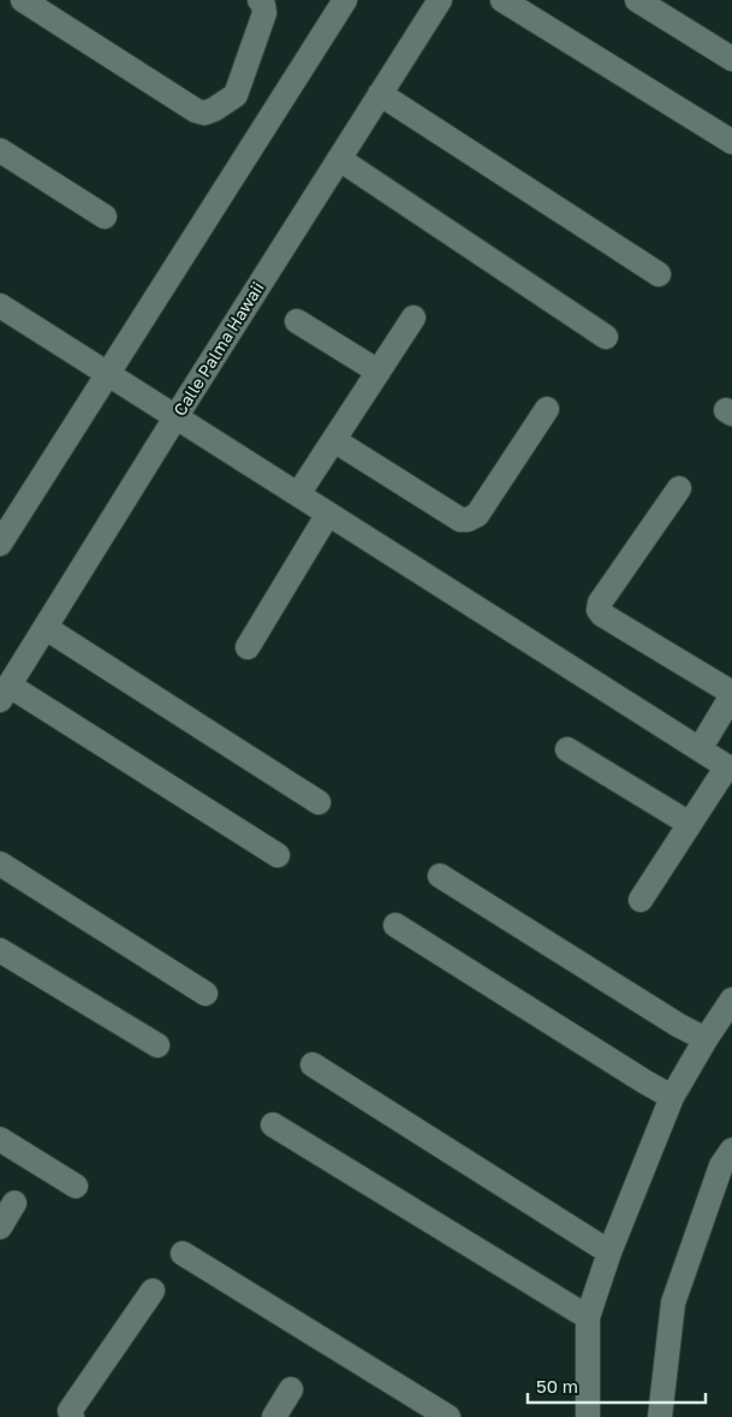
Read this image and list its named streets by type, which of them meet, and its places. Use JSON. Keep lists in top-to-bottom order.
{
  "streets": {
    "street": ["Calle Palma Hawaii"]
  },
  "scale_bar": "50 m"
}
